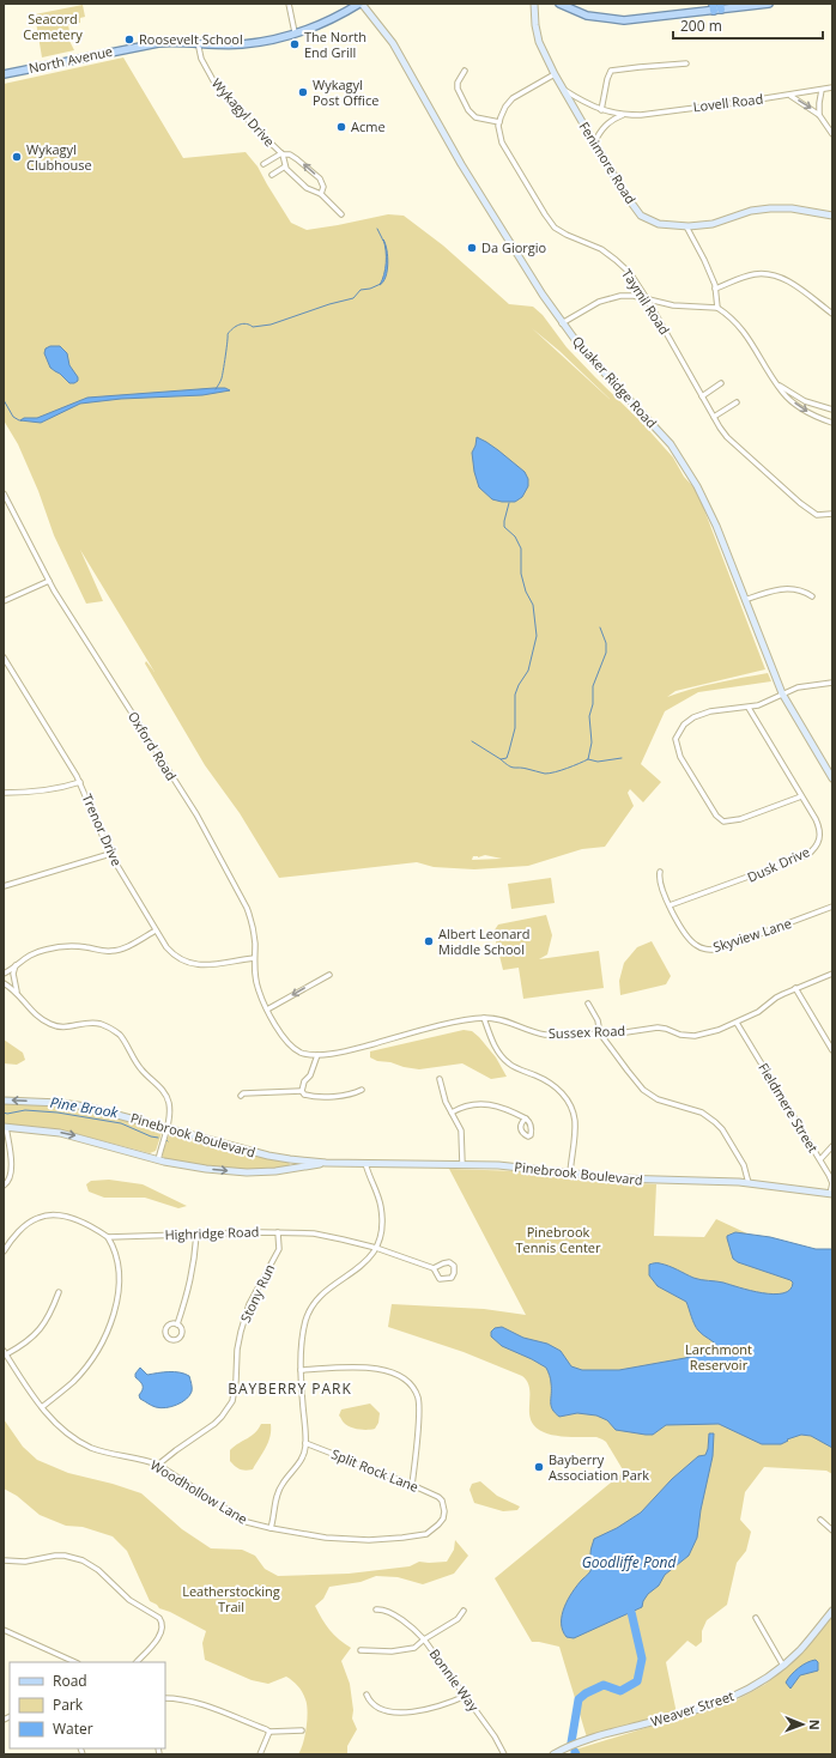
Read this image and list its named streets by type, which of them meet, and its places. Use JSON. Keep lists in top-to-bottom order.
{
  "streets": {
    "main road": ["North Avenue"],
    "street": [
      "Lovell Road",
      "Wykagyl Drive",
      "Fenimore Road",
      "Taymil Road",
      "Quaker Ridge Road",
      "Oxford Road",
      "Trenor Drive",
      "Dusk Drive",
      "Skyview Lane",
      "Sussex Road",
      "Fieldmere Street",
      "Pinebrook Boulevard",
      "Highridge Road",
      "Stony Run",
      "Split Rock Lane",
      "Woodhollow Lane",
      "Bonnie Way",
      "Weaver Street"
    ]
  },
  "crossings": [
    ["North Avenue", "Wykagyl Drive"],
    ["North Avenue", "Quaker Ridge Road"],
    ["Lovell Road", "Fenimore Road"],
    ["Oxford Road", "Trenor Drive"],
    ["Oxford Road", "Sussex Road"],
    ["Dusk Drive", "Skyview Lane"],
    ["Sussex Road", "Fieldmere Street"],
    ["Fieldmere Street", "Pinebrook Boulevard"],
    ["Highridge Road", "Stony Run"],
    ["Stony Run", "Woodhollow Lane"],
    ["Split Rock Lane", "Woodhollow Lane"]
  ],
  "districts": ["BAYBERRY PARK"],
  "water": ["Pine Brook", "Goodliffe Pond"],
  "parks": [
    "Seacord Cemetery",
    "Pinebrook Tennis Center",
    "Larchmont Reservoir",
    "Leatherstocking Trail"
  ],
  "places": [
    "Roosevelt School",
    "The North End Grill",
    "Wykagyl Post Office",
    "Acme",
    "Wykagyl Clubhouse",
    "Da Giorgio",
    "Albert Leonard Middle School",
    "Bayberry Association Park"
  ],
  "legend": ["Road", "Park", "Water"],
  "scale_bar": "200 m",
  "north": "right"
}
